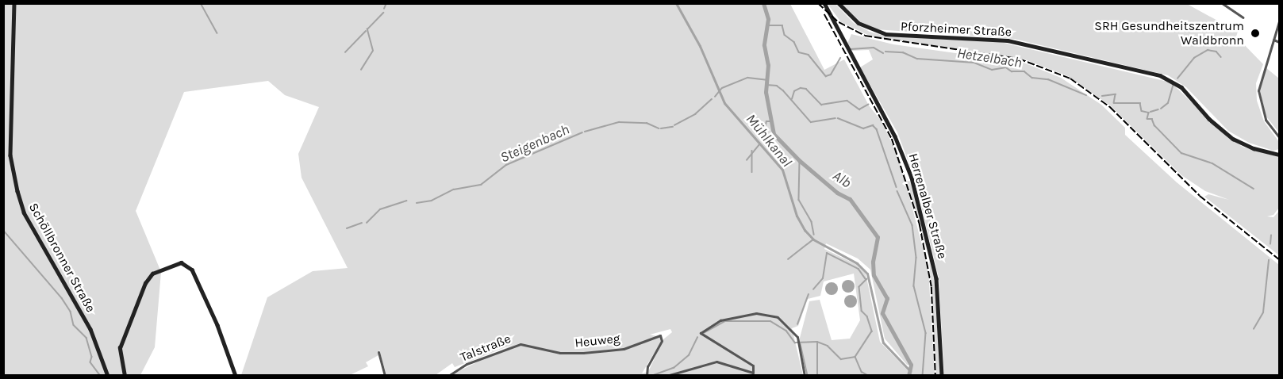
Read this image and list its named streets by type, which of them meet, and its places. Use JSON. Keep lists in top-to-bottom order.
{
  "streets": {
    "main road": ["Pforzheimer Straße", "Herrenalber Straße", "Schöllbronner Straße"],
    "street": ["Heuweg", "Talstraße"]
  },
  "crossings": [
    ["Heuweg", "Talstraße"]
  ],
  "water": [
    "Hetzelbach",
    "Mühlkanal",
    "Steigenbach",
    "Alb"
  ],
  "places": ["SRH Gesundheitszentrum Waldbronn"]
}
